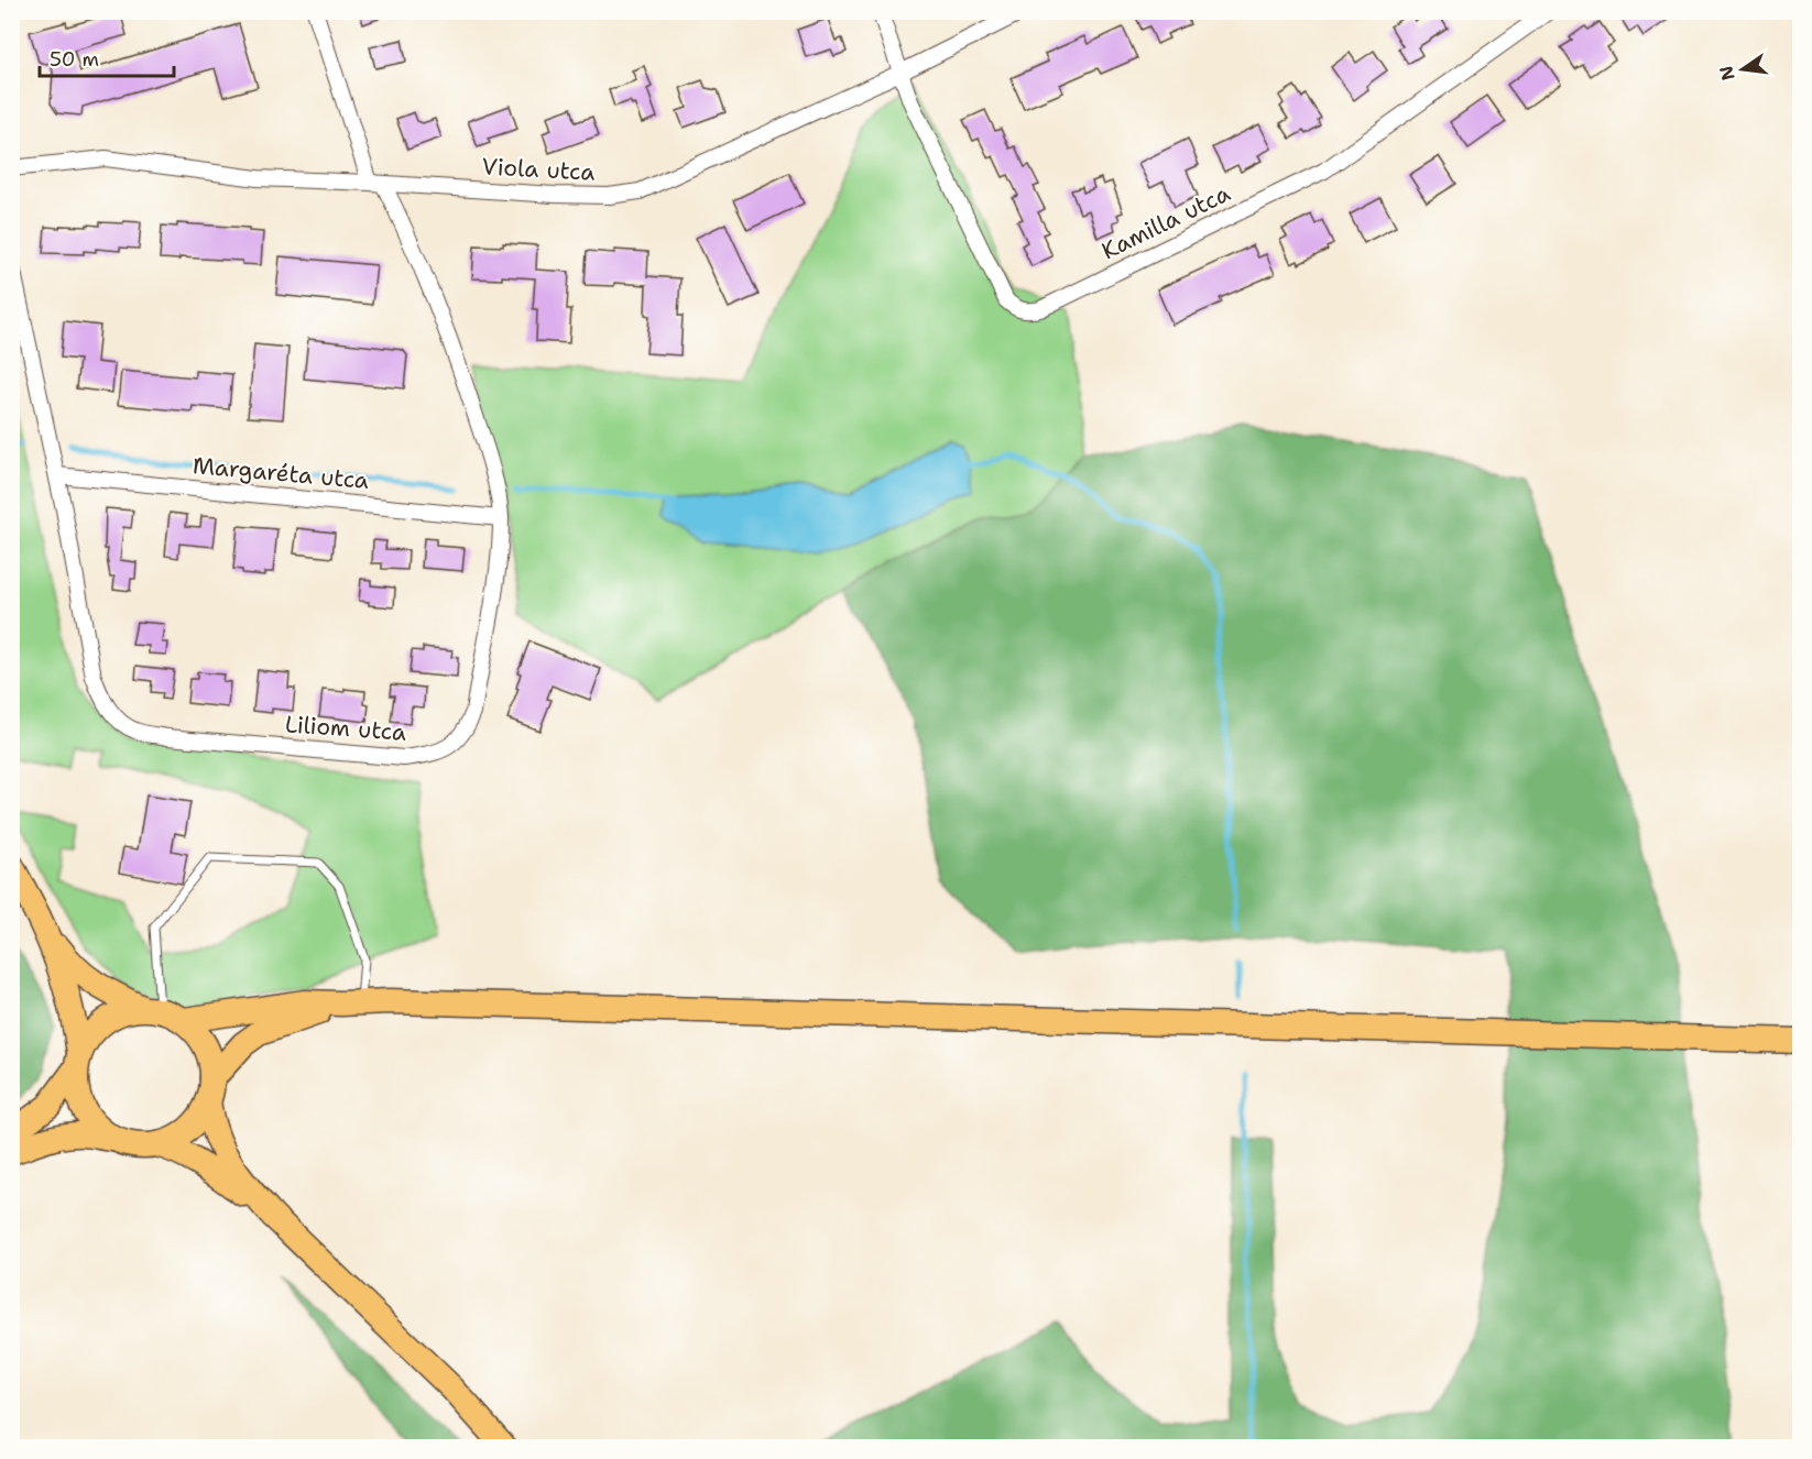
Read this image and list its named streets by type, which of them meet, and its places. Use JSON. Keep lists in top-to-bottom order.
{
  "streets": {
    "street": [
      "Viola utca",
      "Kamilla utca",
      "Margaréta utca",
      "Liliom utca"
    ]
  },
  "crossings": [
    ["Viola utca", "Kamilla utca"],
    ["Viola utca", "Liliom utca"],
    ["Margaréta utca", "Liliom utca"]
  ],
  "scale_bar": "50 m",
  "north": "left"
}
